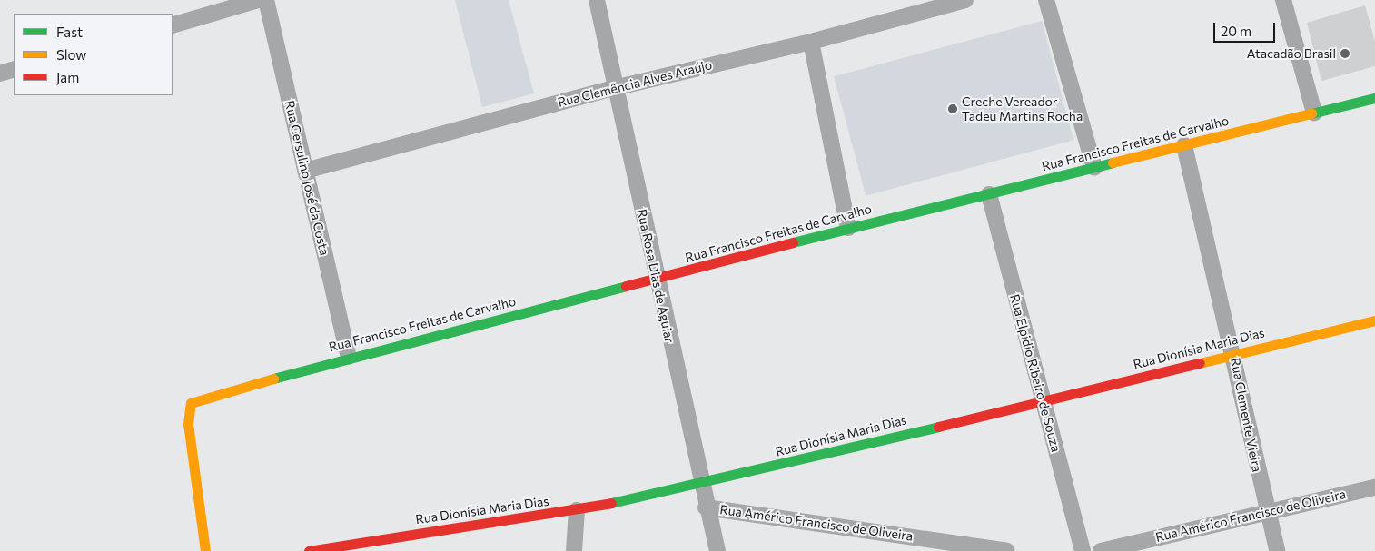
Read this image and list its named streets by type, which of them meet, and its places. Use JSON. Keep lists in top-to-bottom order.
{
  "streets": {
    "street": [
      "Rua Clemência Alves Araújo",
      "Rua Francisco Freitas de Carvalho",
      "Rua Gersulino José da Costa",
      "Rua Rosa Dias de Aguiar",
      "Rua Dionísia Maria Dias",
      "Rua Elpidio Ribeiro de Souza",
      "Rua Clemente Vieira",
      "Rua Américo Francisco de Oliveira"
    ]
  },
  "crossings": [
    ["Rua Clemência Alves Araújo", "Rua Gersulino José da Costa"],
    ["Rua Clemência Alves Araújo", "Rua Rosa Dias de Aguiar"],
    ["Rua Francisco Freitas de Carvalho", "Rua Gersulino José da Costa"],
    ["Rua Francisco Freitas de Carvalho", "Rua Rosa Dias de Aguiar"],
    ["Rua Francisco Freitas de Carvalho", "Rua Elpidio Ribeiro de Souza"],
    ["Rua Francisco Freitas de Carvalho", "Rua Clemente Vieira"],
    ["Rua Rosa Dias de Aguiar", "Rua Dionísia Maria Dias"],
    ["Rua Rosa Dias de Aguiar", "Rua Américo Francisco de Oliveira"],
    ["Rua Dionísia Maria Dias", "Rua Elpidio Ribeiro de Souza"],
    ["Rua Dionísia Maria Dias", "Rua Clemente Vieira"],
    ["Rua Clemente Vieira", "Rua Américo Francisco de Oliveira"]
  ],
  "places": ["Atacadão Brasil", "Creche Vereador Tadeu Martins Rocha"],
  "legend": ["Fast", "Slow", "Jam"],
  "scale_bar": "20 m"
}
